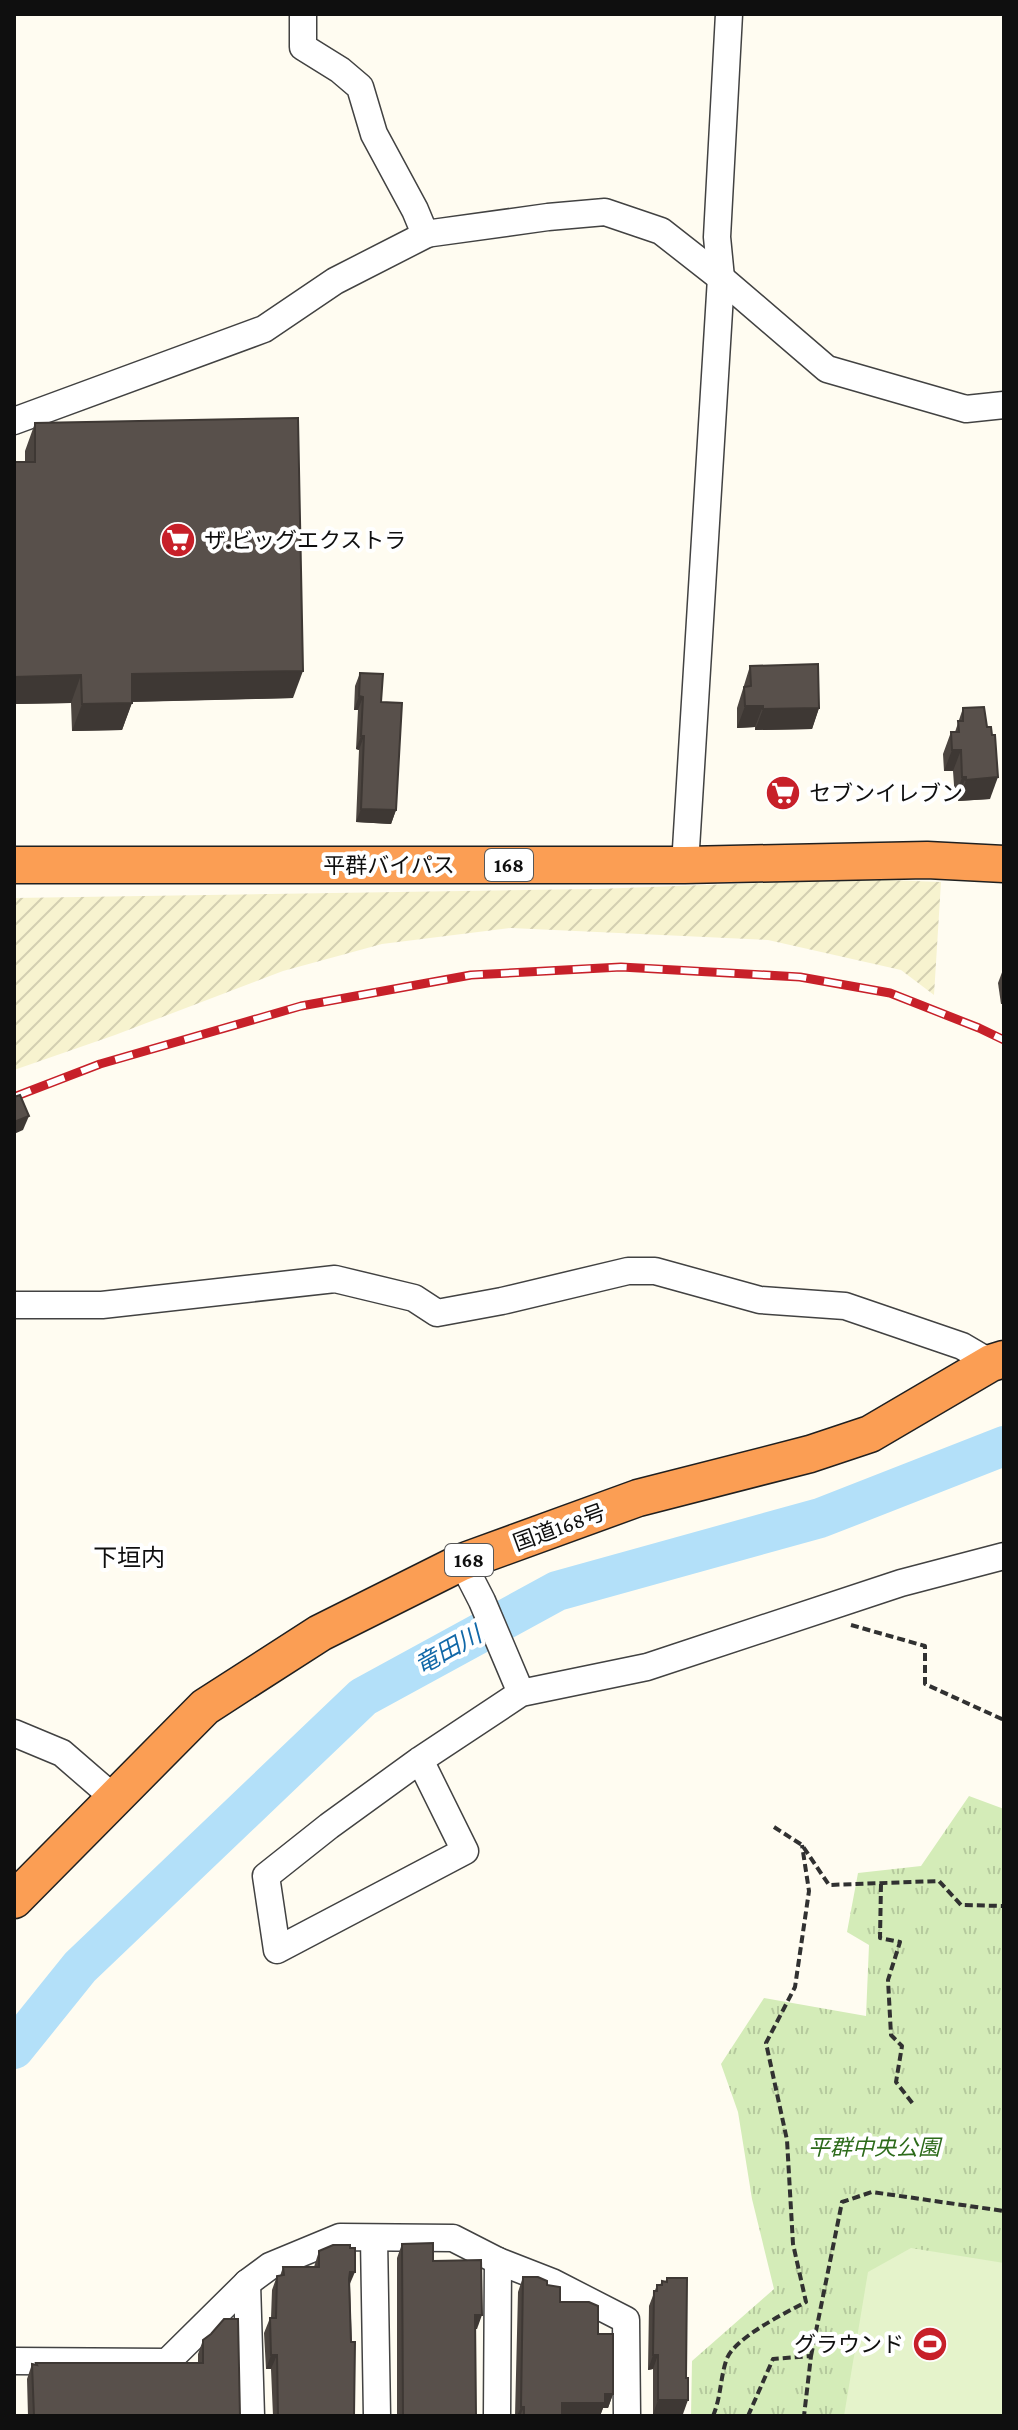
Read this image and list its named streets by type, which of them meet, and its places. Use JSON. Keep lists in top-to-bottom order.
{
  "streets": {
    "highway": ["平群バイパス", "168", "国道168号"]
  },
  "districts": ["下垣内"],
  "water": ["竜田川"],
  "parks": ["平群中央公園"],
  "places": {
    "supermarket": ["ザ.ビッグエクストラ", "セブンイレブン"],
    "sports": ["グラウンド"]
  }
}
